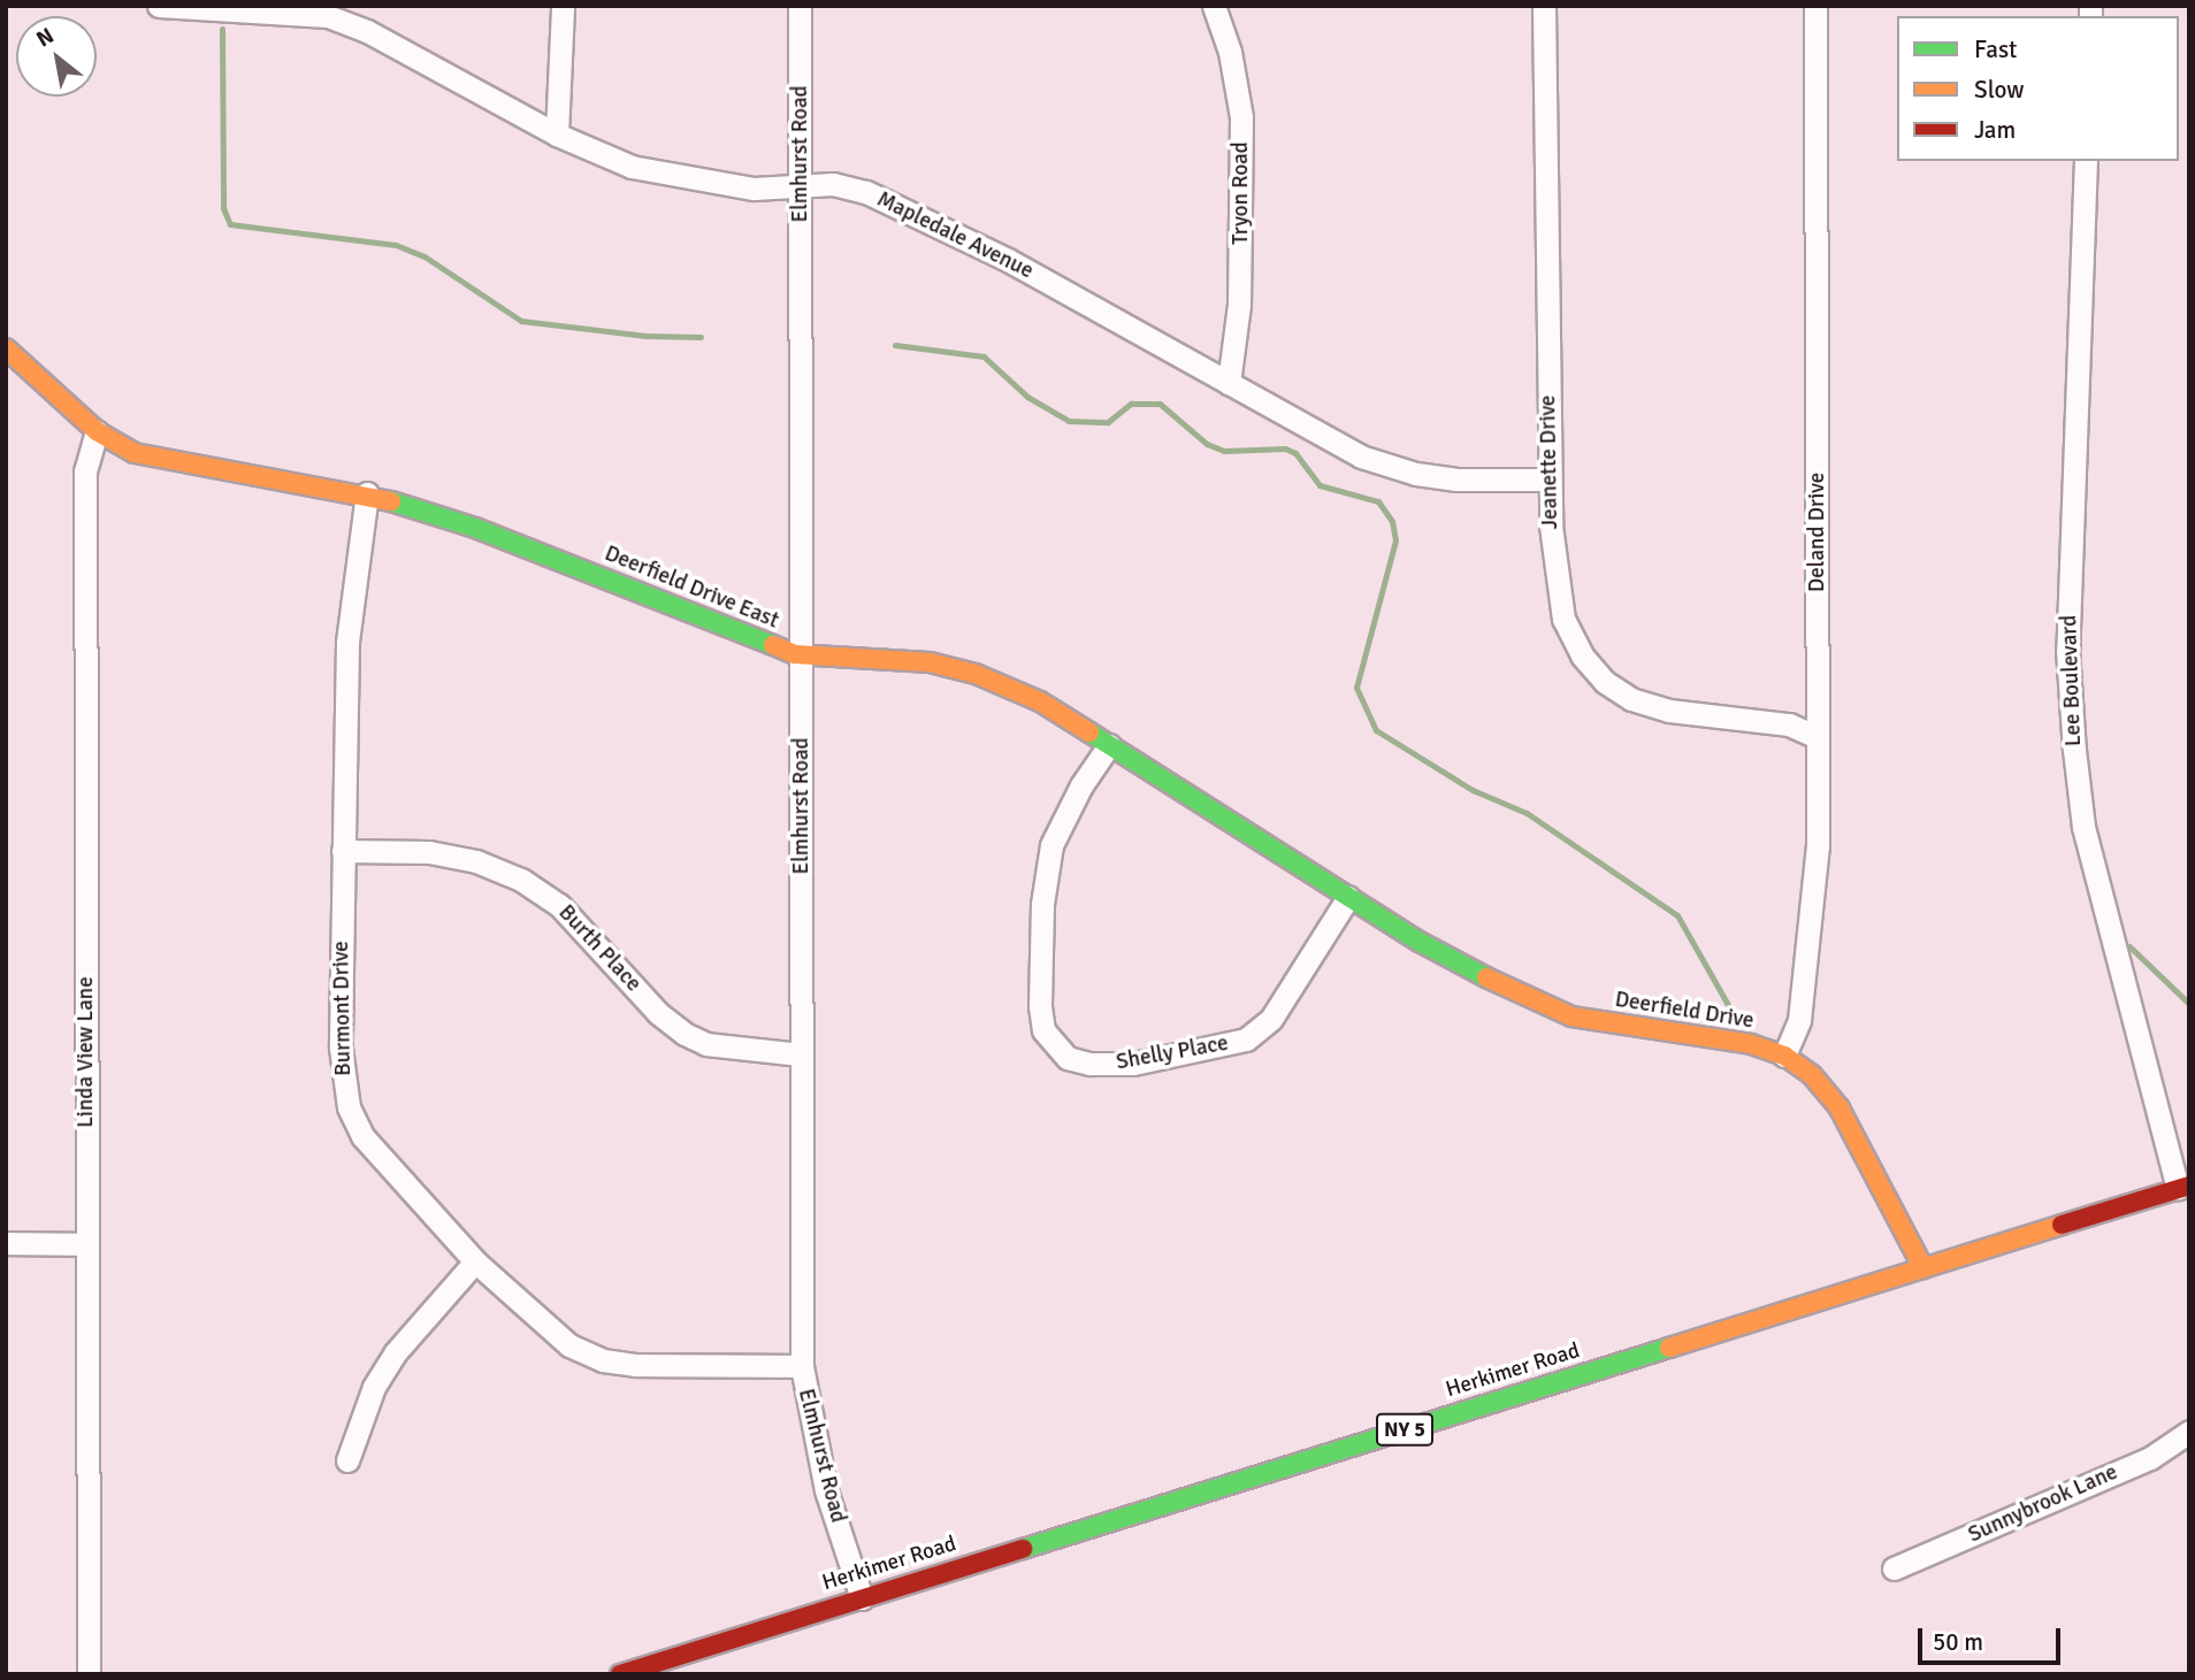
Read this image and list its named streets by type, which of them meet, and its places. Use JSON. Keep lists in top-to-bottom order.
{
  "streets": {
    "street": [
      "Elmhurst Road",
      "Tryon Road",
      "Mapledale Avenue",
      "Jeanette Drive",
      "Deland Drive",
      "Deerfield Drive East",
      "Lee Boulevard",
      "Burth Place",
      "Burmont Drive",
      "Deerfield Drive",
      "Linda View Lane",
      "Shelly Place",
      "Herkimer Road",
      "NY 5",
      "Sunnybrook Lane"
    ]
  },
  "crossings": [
    ["Elmhurst Road", "Mapledale Avenue"],
    ["Elmhurst Road", "Deerfield Drive East"],
    ["Elmhurst Road", "Burth Place"],
    ["Elmhurst Road", "Burmont Drive"],
    ["Elmhurst Road", "Herkimer Road"],
    ["Tryon Road", "Mapledale Avenue"],
    ["Mapledale Avenue", "Jeanette Drive"],
    ["Jeanette Drive", "Deland Drive"],
    ["Deland Drive", "Deerfield Drive"],
    ["Deerfield Drive East", "Burmont Drive"],
    ["Deerfield Drive East", "Deerfield Drive"],
    ["Deerfield Drive East", "Linda View Lane"],
    ["Deerfield Drive East", "Shelly Place"],
    ["Lee Boulevard", "Herkimer Road"],
    ["Burth Place", "Burmont Drive"],
    ["Deerfield Drive", "Shelly Place"],
    ["Deerfield Drive", "Herkimer Road"]
  ],
  "legend": ["Fast", "Slow", "Jam"],
  "scale_bar": "50 m",
  "north": "top left"
}
